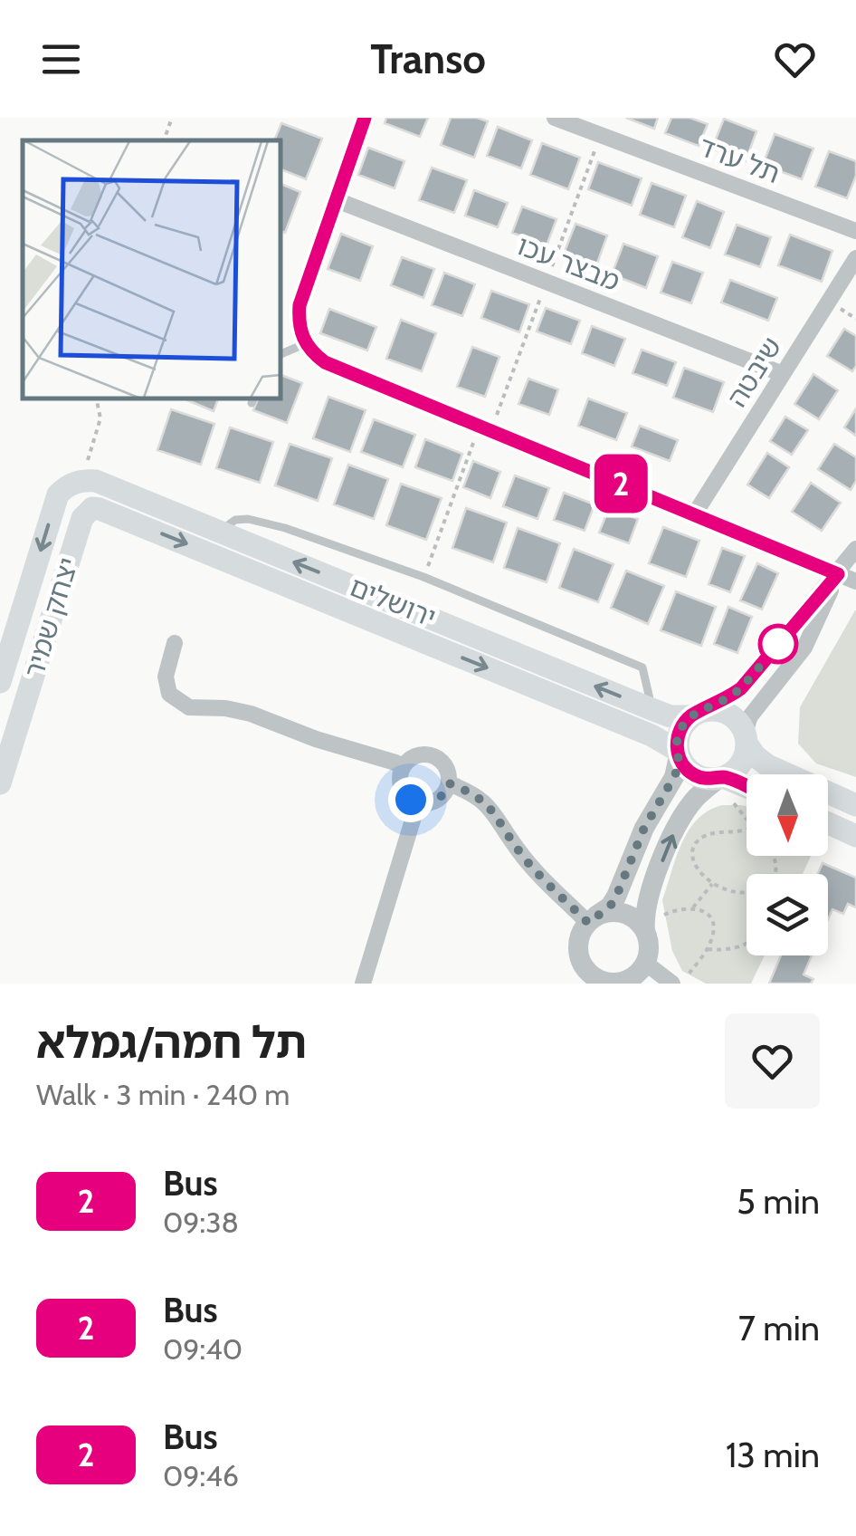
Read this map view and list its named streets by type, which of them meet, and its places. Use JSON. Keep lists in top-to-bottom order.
{
  "streets": {
    "main road": ["ירושלים", "יצחק שמיר"],
    "street": ["תל ערד", "מבצר עכו", "שיבטה"]
  },
  "crossings": [
    ["מבצר עכו", "שיבטה"],
    ["ירושלים", "יצחק שמיר"]
  ],
  "lines": ["bus line 2"],
  "north": "bottom",
  "page": {
    "header": "Transo",
    "on_map": "2",
    "heading": ["תל חמה/גמלא", "Walk · 3 min · 240 m"],
    "list": [
      {
        "mark": "2",
        "name": "Bus",
        "note": "09:38",
        "value": "5 min"
      },
      {
        "mark": "2",
        "name": "Bus",
        "note": "09:40",
        "value": "7 min"
      },
      {
        "mark": "2",
        "name": "Bus",
        "note": "09:46",
        "value": "13 min"
      }
    ]
  }
}
